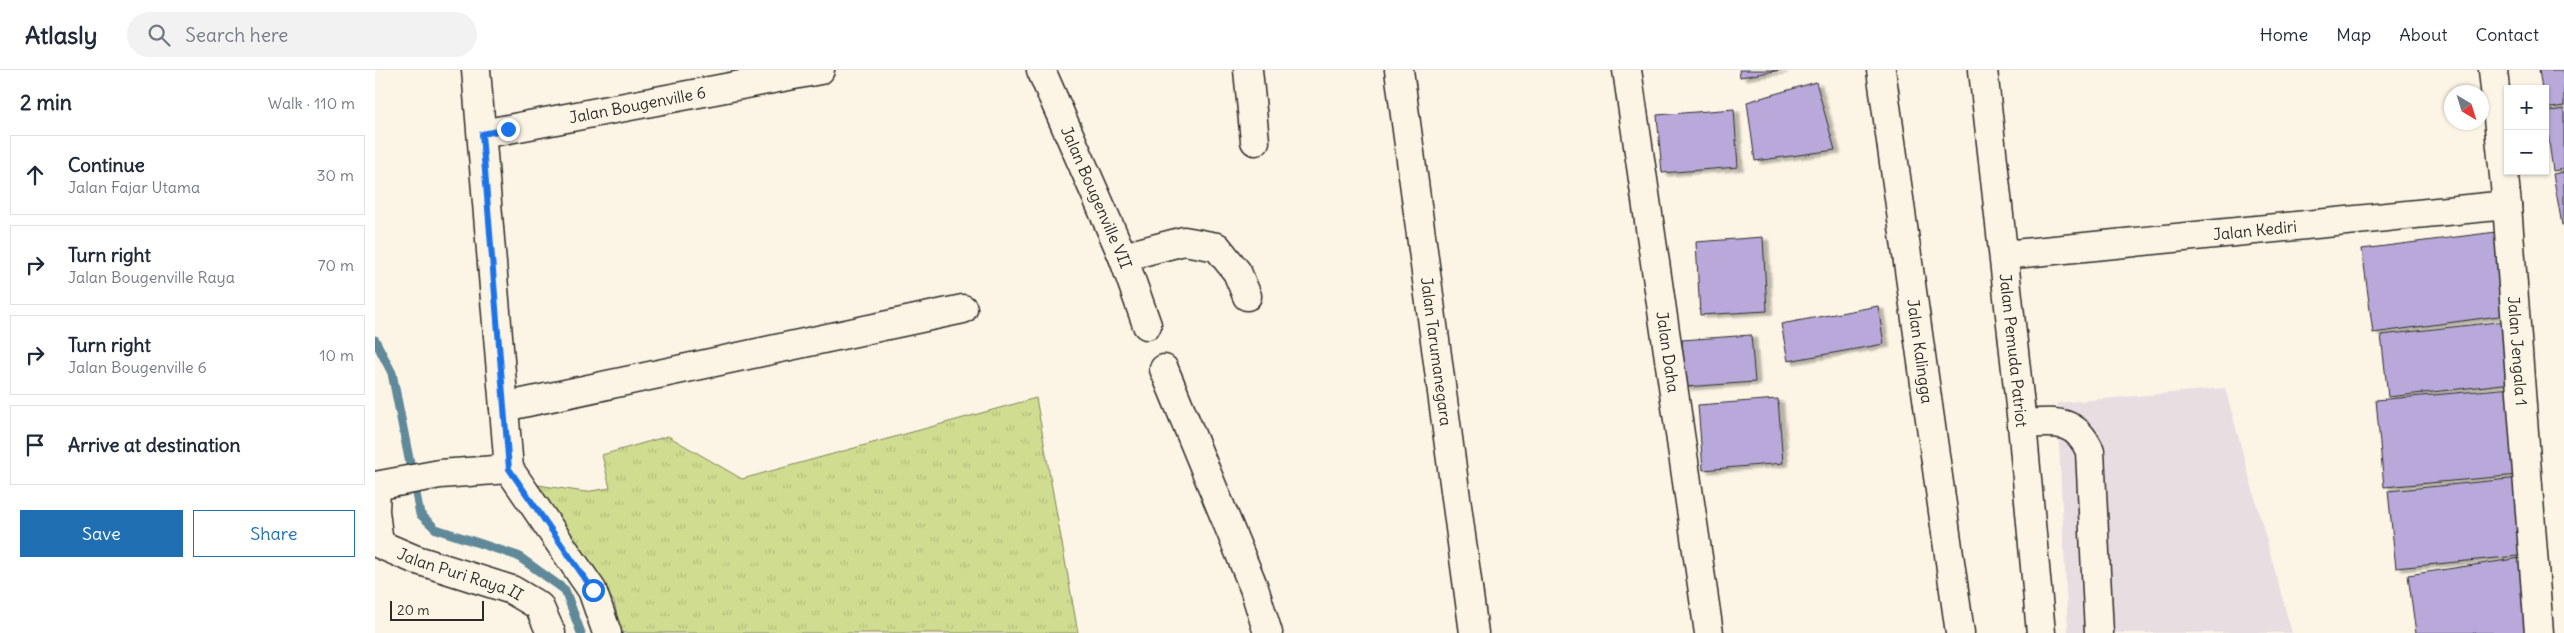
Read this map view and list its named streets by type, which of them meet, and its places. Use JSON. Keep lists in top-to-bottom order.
{
  "streets": {
    "street": [
      "Jalan Bougenville 6",
      "Jalan Bougenville VII",
      "Jalan Kediri",
      "Jalan Pemuda Patriot",
      "Jalan Jengala 1",
      "Jalan Tarumanegara",
      "Jalan Daha",
      "Jalan Kalingga",
      "Jalan Puri Raya II"
    ]
  },
  "crossings": [
    ["Jalan Kediri", "Jalan Pemuda Patriot"],
    ["Jalan Kediri", "Jalan Jengala 1"]
  ],
  "scale_bar": "20 m",
  "north": "bottom right",
  "page": {
    "header": "Atlasly",
    "search": "Search here",
    "nav": [
      "Home",
      "Map",
      "About",
      "Contact"
    ],
    "heading": ["2 min", "Walk · 110 m"],
    "map_buttons": ["+", "−"],
    "list": [
      ["Continue", "Jalan Fajar Utama", "30 m"],
      ["Turn right", "Jalan Bougenville Raya", "70 m"],
      ["Turn right", "Jalan Bougenville 6", "10 m"],
      "Arrive at destination"
    ],
    "buttons": ["Save", "Share"],
    "scale": "20 m"
  }
}
